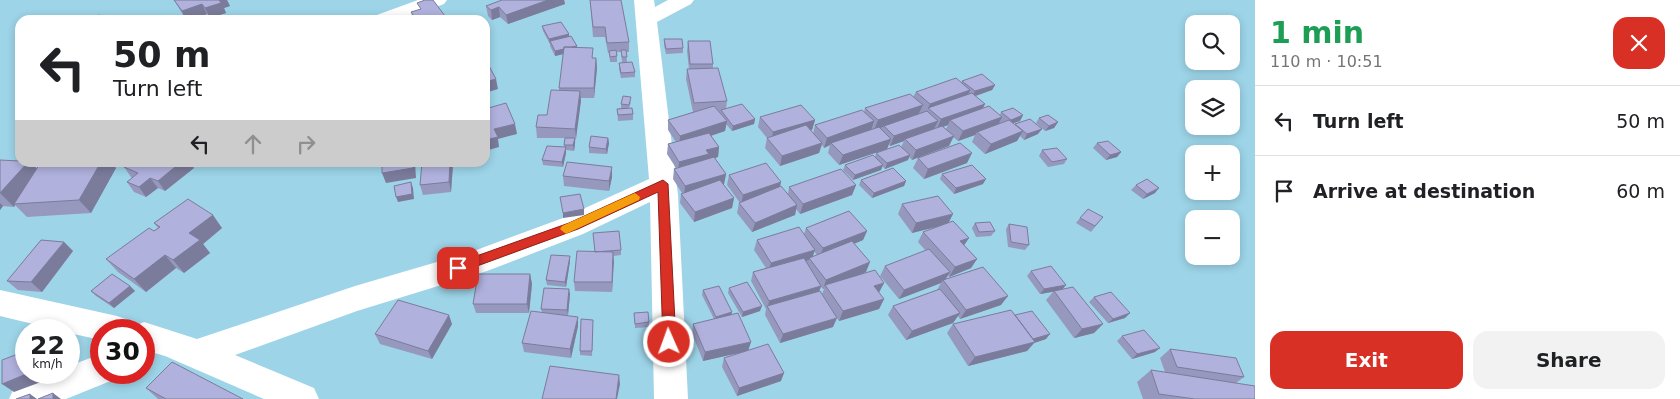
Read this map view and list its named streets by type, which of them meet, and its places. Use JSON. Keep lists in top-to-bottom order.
{
  "page": {
    "heading": ["1 min", "110 m · 10:51"],
    "map_buttons": ["+", "−"],
    "turn": ["50 m", "Turn left"],
    "list": [
      {
        "name": "Turn left",
        "value": "50 m"
      },
      {
        "name": "Arrive at destination",
        "value": "60 m"
      }
    ],
    "speed": "22 km/h",
    "limit": "30",
    "buttons": ["Exit", "Share"]
  }
}
